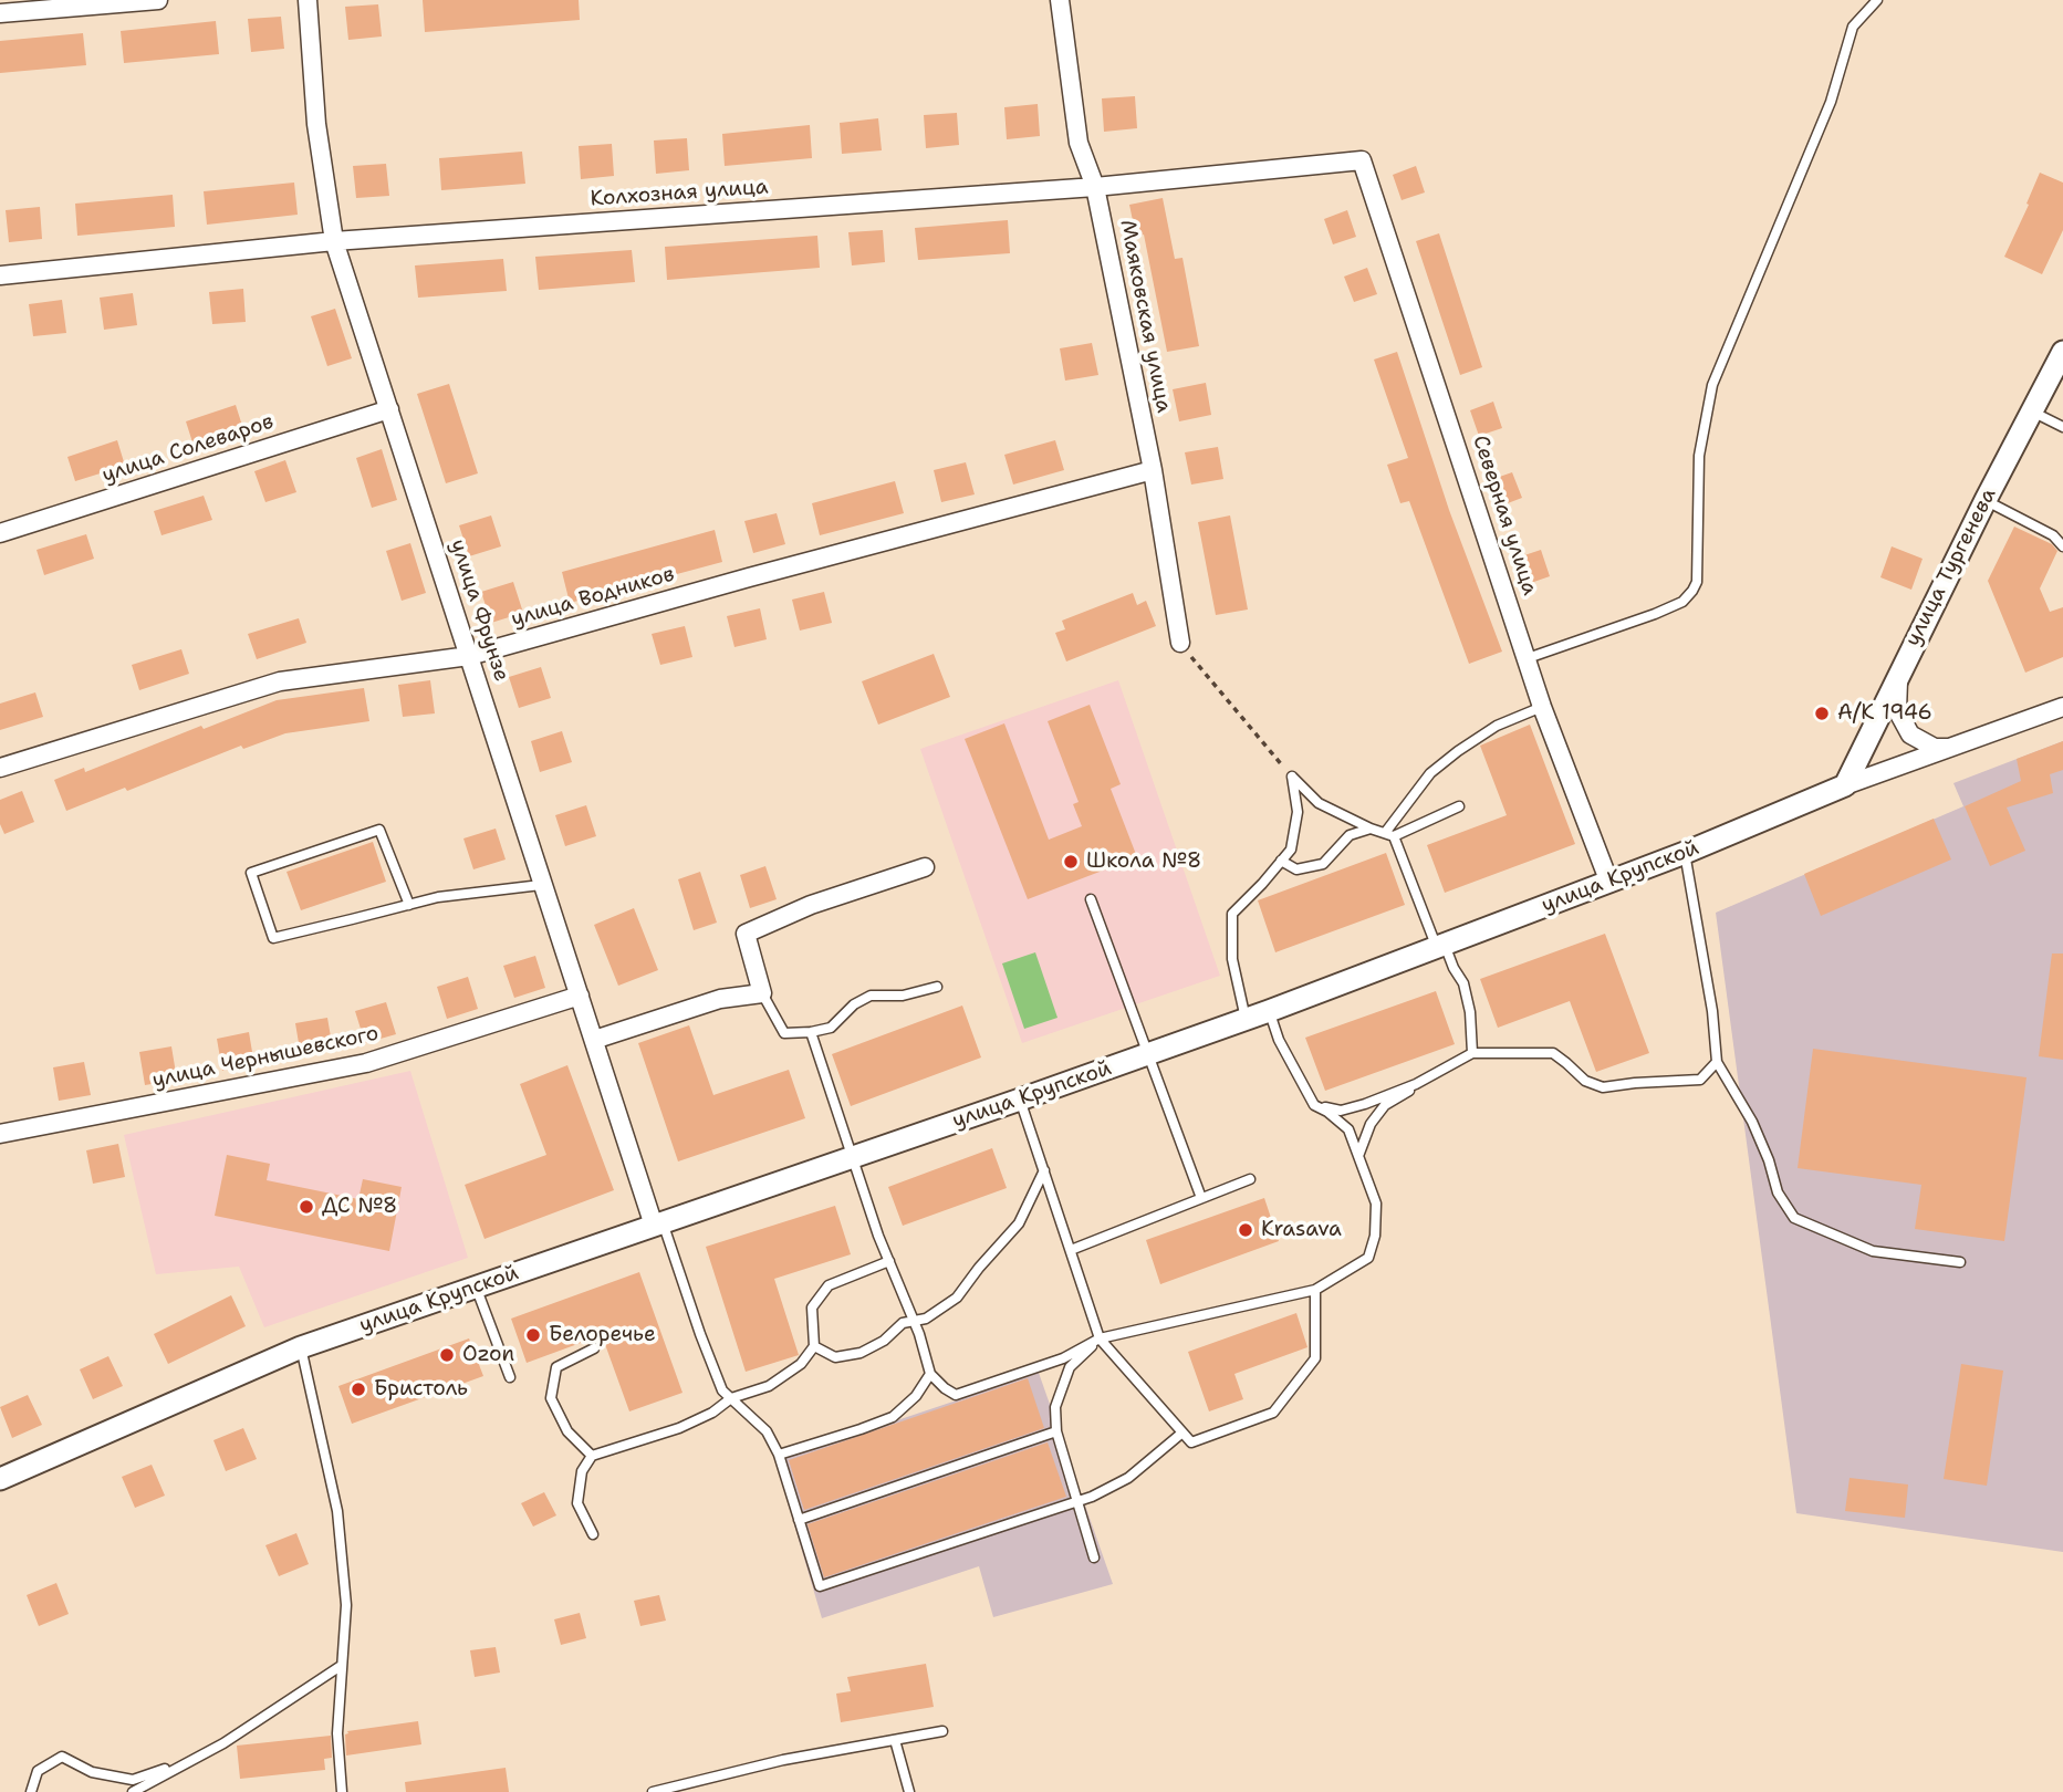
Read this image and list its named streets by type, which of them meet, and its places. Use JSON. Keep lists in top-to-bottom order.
{
  "streets": {
    "street": [
      "Колхозная улица",
      "Маяковская улица",
      "улица Солеваров",
      "Северная улица",
      "улица Тургенева",
      "улица Водников",
      "улица Фрунзе",
      "улица Крупской",
      "улица Чернышевского"
    ]
  },
  "crossings": [
    ["Колхозная улица", "Маяковская улица"],
    ["Колхозная улица", "Северная улица"],
    ["Колхозная улица", "улица Фрунзе"],
    ["Маяковская улица", "улица Водников"],
    ["улица Солеваров", "улица Фрунзе"],
    ["Северная улица", "улица Крупской"],
    ["улица Тургенева", "улица Крупской"],
    ["улица Водников", "улица Фрунзе"],
    ["улица Фрунзе", "улица Крупской"],
    ["улица Фрунзе", "улица Чернышевского"]
  ],
  "places": [
    "А/К 1946",
    "Школа №8",
    "ДС №8",
    "Krasava",
    "Белоречье",
    "Ozon",
    "Бристоль"
  ]
}
